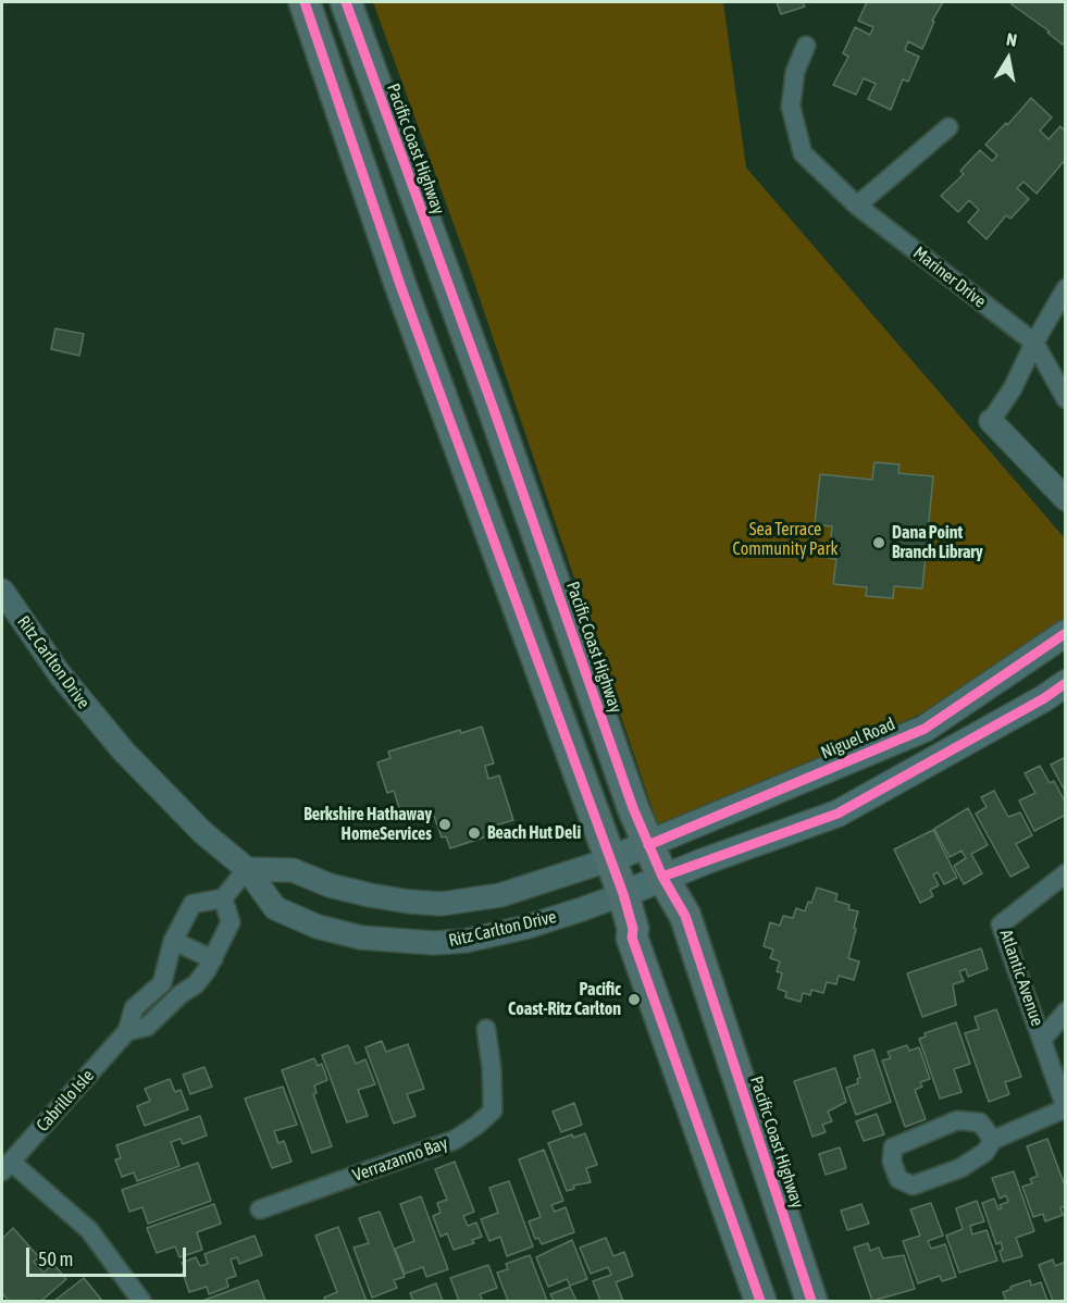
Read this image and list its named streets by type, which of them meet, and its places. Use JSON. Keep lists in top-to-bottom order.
{
  "streets": {
    "highway": ["Pacific Coast Highway"],
    "main road": ["Niguel Road"],
    "street": [
      "Mariner Drive",
      "Ritz Carlton Drive",
      "Atlantic Avenue",
      "Cabrillo Isle",
      "Verrazanno Bay"
    ]
  },
  "crossings": [
    ["Pacific Coast Highway", "Niguel Road"],
    ["Ritz Carlton Drive", "Niguel Road"]
  ],
  "parks": ["Sea Terrace Community Park"],
  "places": [
    "Dana Point Branch Library",
    "Berkshire Hathaway HomeServices",
    "Beach Hut Deli",
    "Pacific Coast-Ritz Carlton"
  ],
  "scale_bar": "50 m",
  "north": "top"
}
